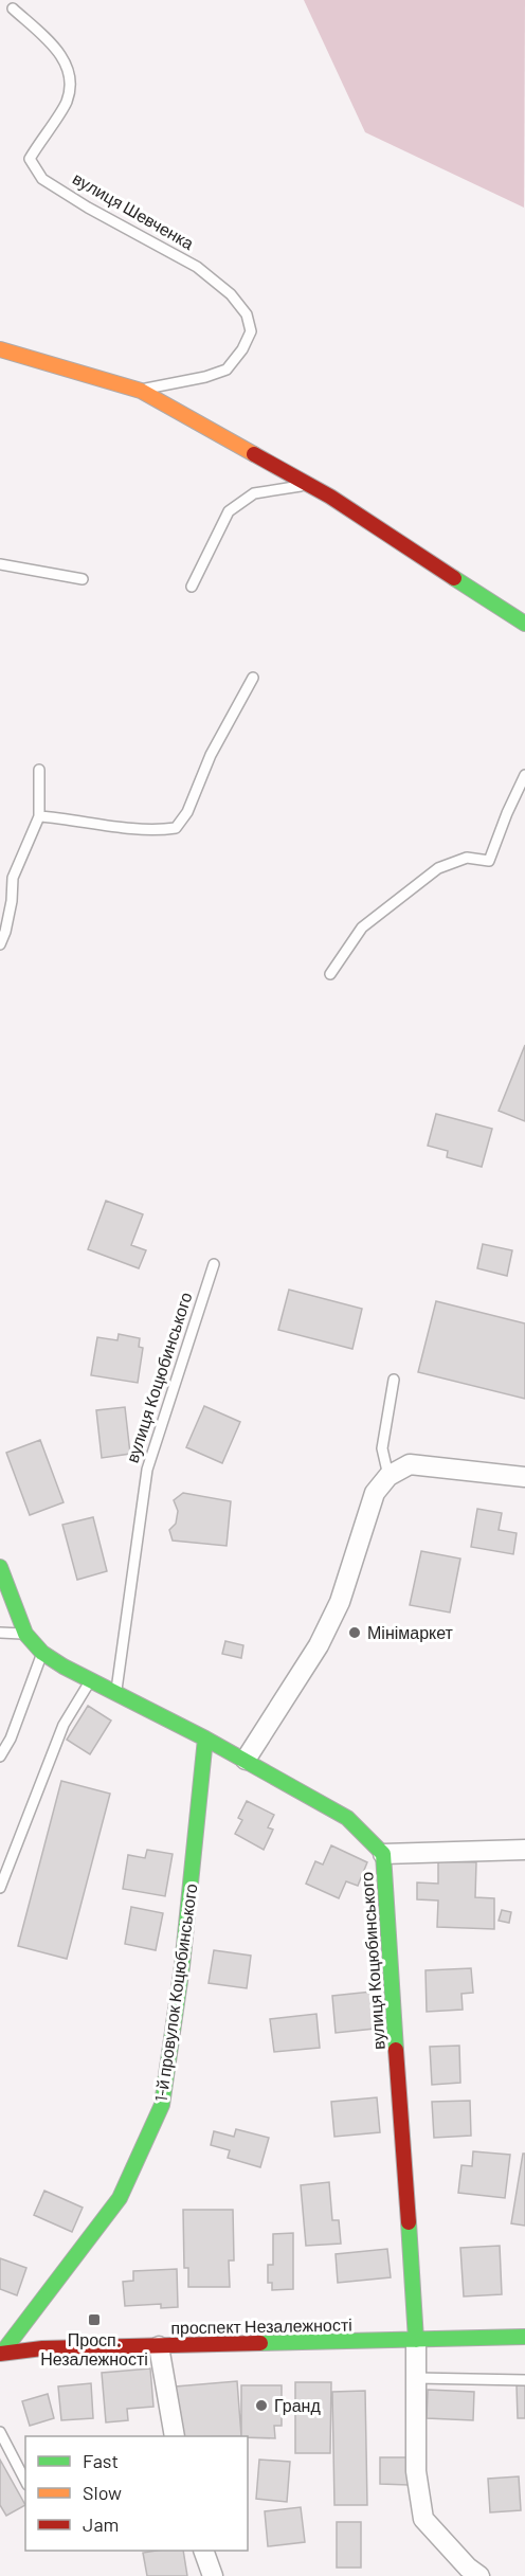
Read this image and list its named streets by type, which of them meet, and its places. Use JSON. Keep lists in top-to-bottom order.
{
  "streets": {
    "street": [
      "вулиця Шевченка",
      "вулиця Коцюбинського",
      "1-й провулок Коцюбинського",
      "проспект Незалежності"
    ]
  },
  "crossings": [
    ["вулиця Коцюбинського", "1-й провулок Коцюбинського"],
    ["вулиця Коцюбинського", "проспект Незалежності"],
    ["1-й провулок Коцюбинського", "проспект Незалежності"]
  ],
  "places": {
    "other": ["Мінімаркет", "Гранд"],
    "transit": ["Просп. Незалежності"]
  },
  "legend": ["Fast", "Slow", "Jam"]
}
